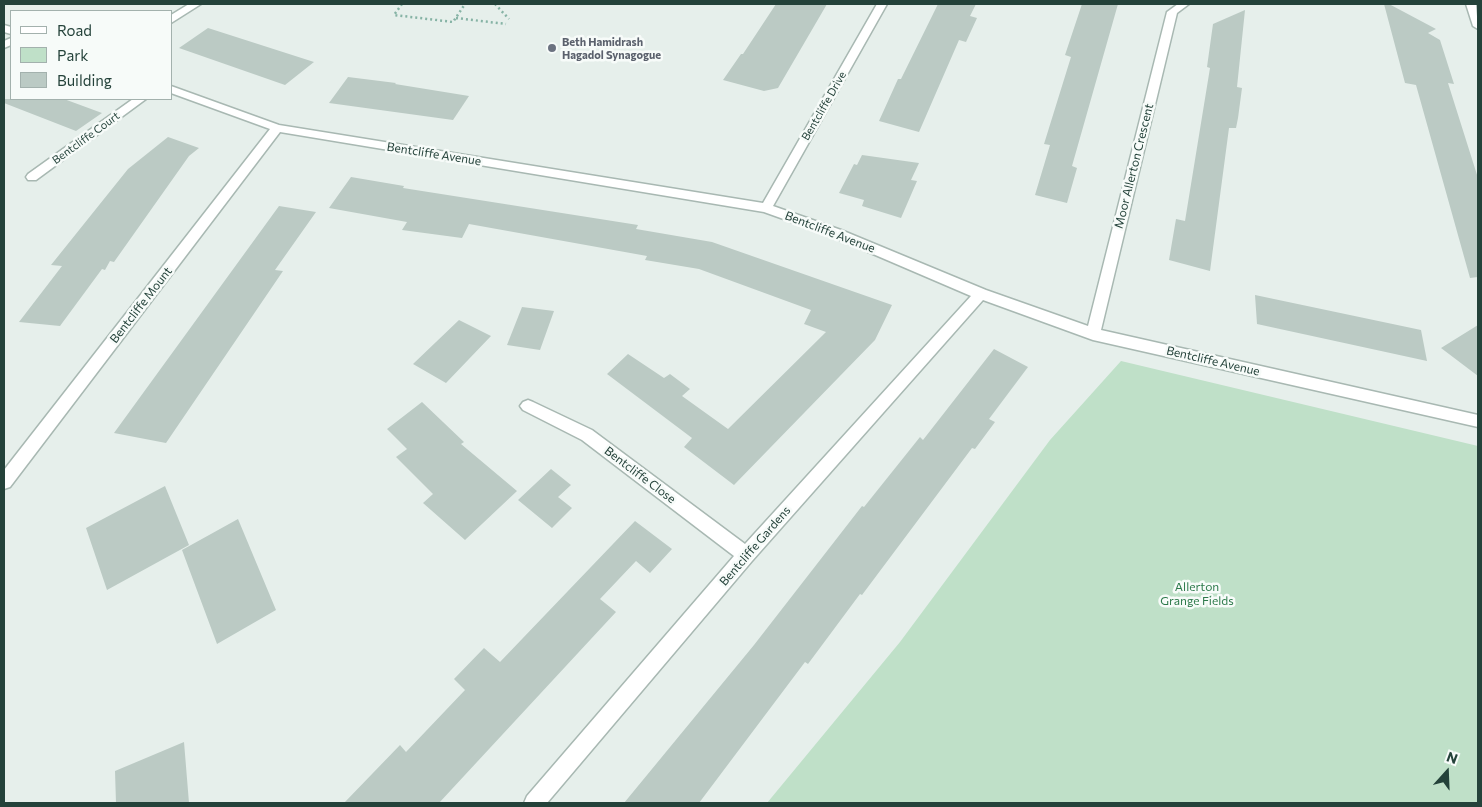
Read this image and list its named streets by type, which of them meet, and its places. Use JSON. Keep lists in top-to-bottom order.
{
  "streets": {
    "street": [
      "Bentcliffe Drive",
      "Bentcliffe Court",
      "Bentcliffe Avenue",
      "Moor Allerton Crescent",
      "Bentcliffe Mount",
      "Bentcliffe Close",
      "Bentcliffe Gardens"
    ]
  },
  "crossings": [
    ["Bentcliffe Drive", "Bentcliffe Avenue"],
    ["Bentcliffe Avenue", "Moor Allerton Crescent"],
    ["Bentcliffe Avenue", "Bentcliffe Mount"],
    ["Bentcliffe Avenue", "Bentcliffe Gardens"],
    ["Bentcliffe Close", "Bentcliffe Gardens"]
  ],
  "parks": ["Allerton Grange Fields"],
  "places": ["Beth Hamidrash Hagadol Synagogue"],
  "legend": ["Road", "Park", "Building"],
  "north": "top"
}
